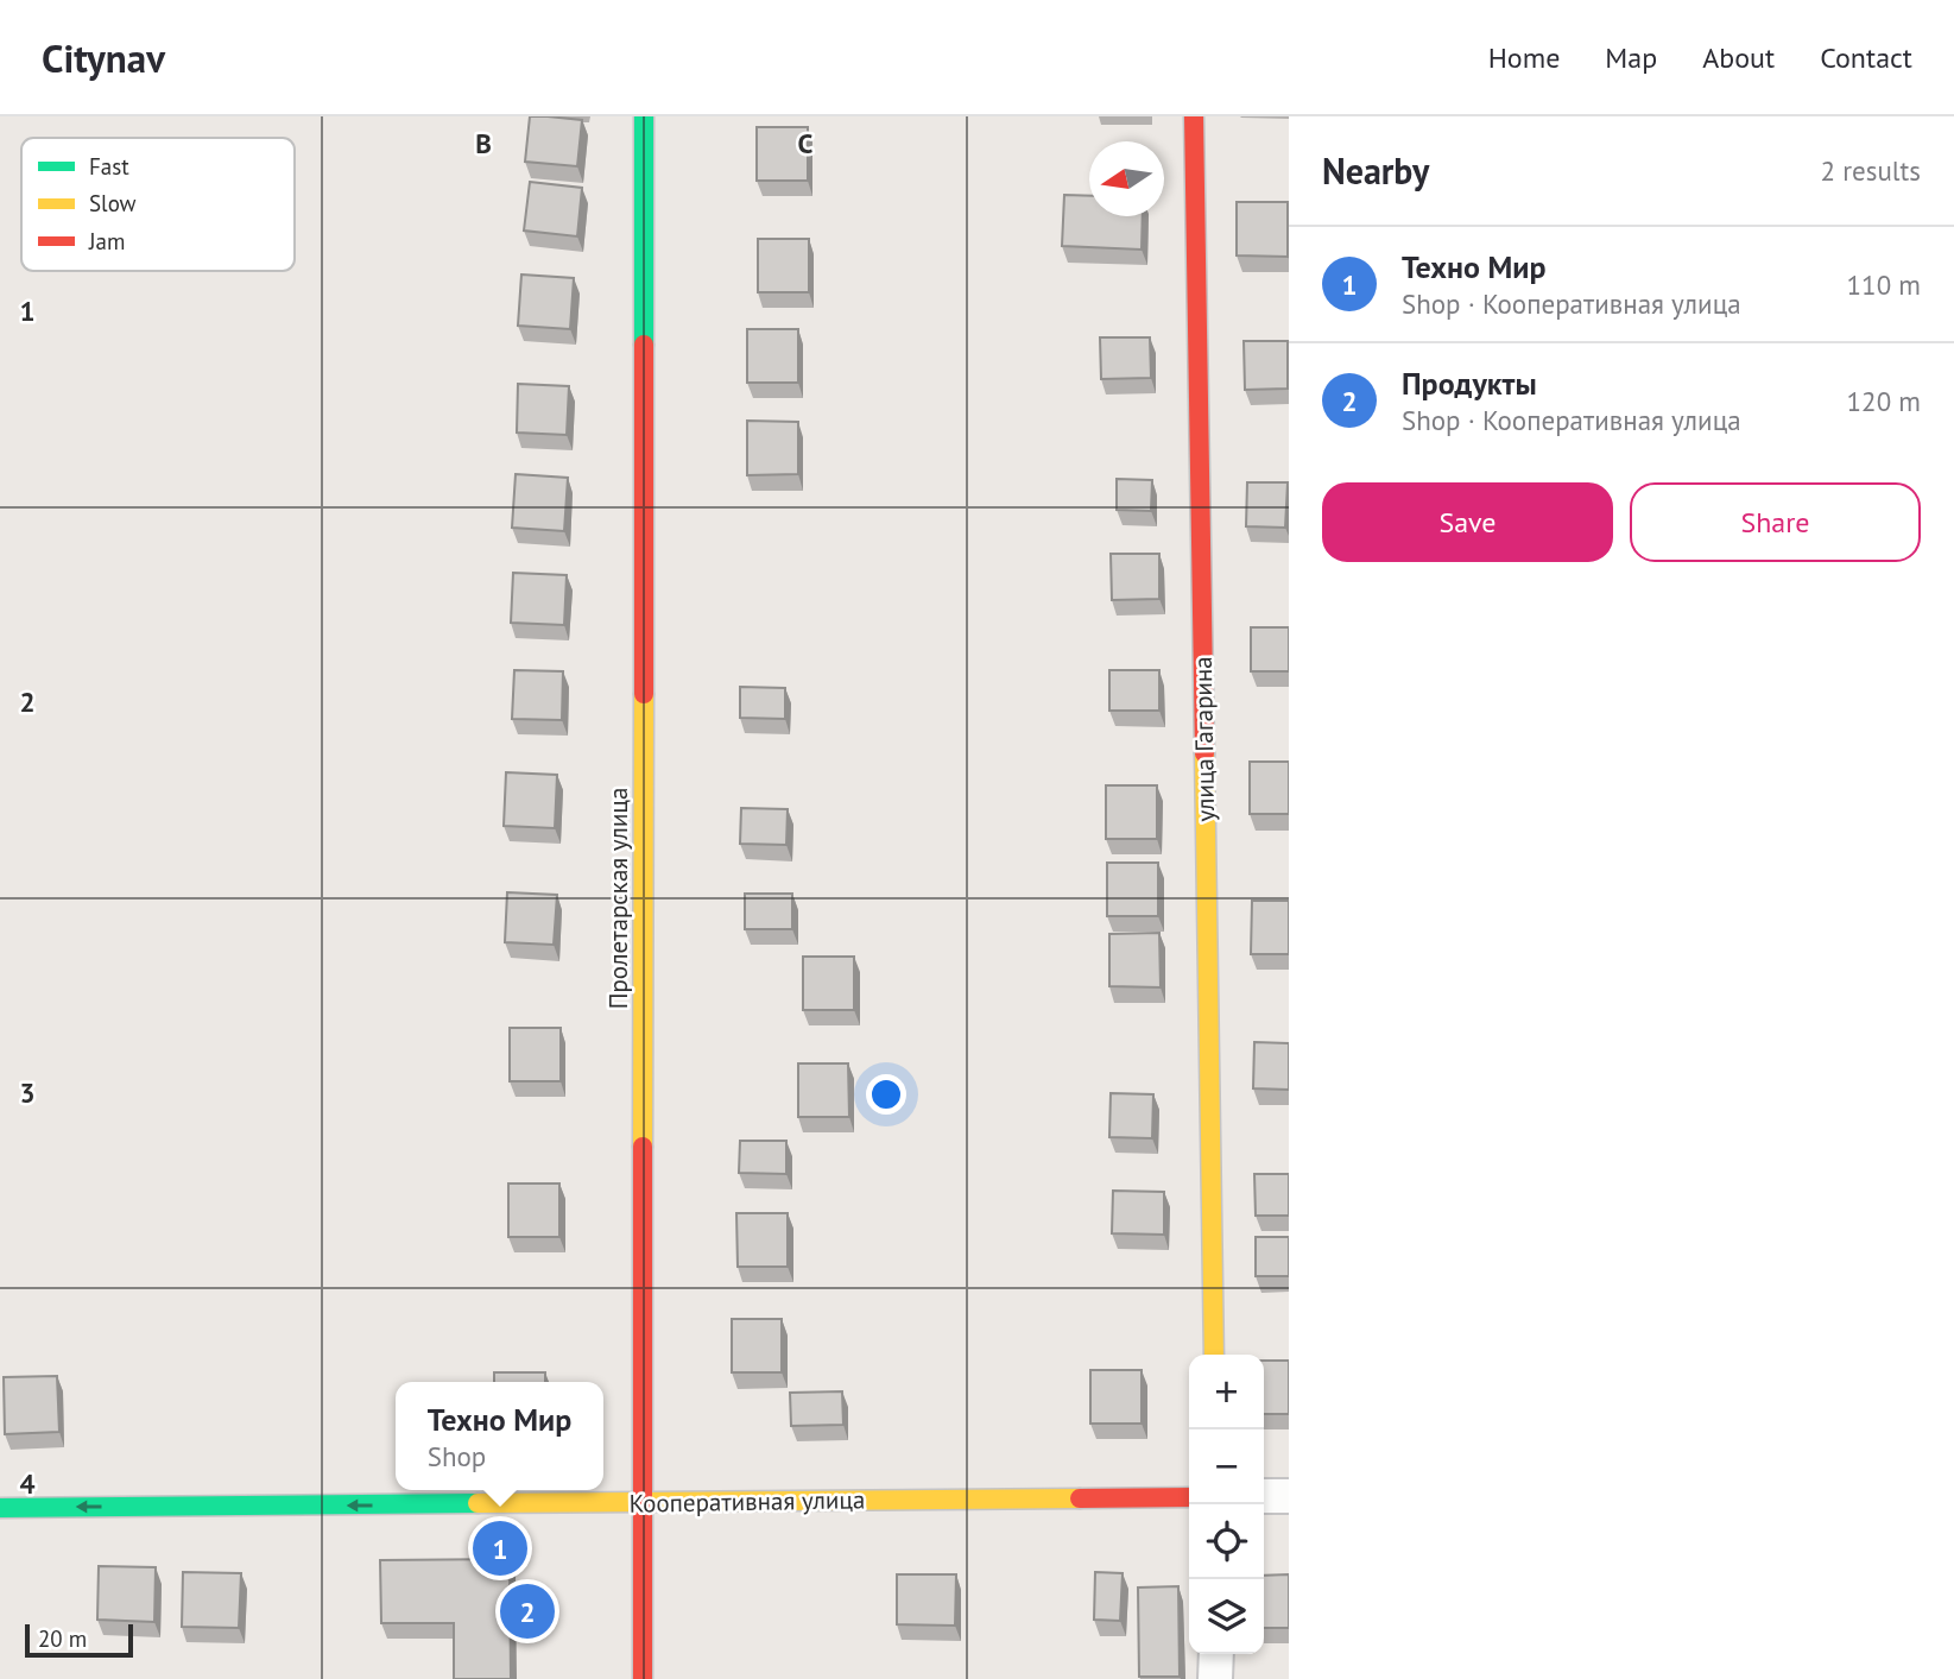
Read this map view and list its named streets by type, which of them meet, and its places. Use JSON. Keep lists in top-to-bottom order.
{
  "streets": {
    "street": ["улица Гагарина", "Пролетарская улица", "Кооперативная улица"]
  },
  "crossings": [
    ["Пролетарская улица", "Кооперативная улица"]
  ],
  "one_way": ["Кооперативная улица"],
  "legend": ["Fast", "Slow", "Jam"],
  "scale_bar": "20 m",
  "north": "left",
  "page": {
    "header": "Citynav",
    "nav": [
      "Home",
      "Map",
      "About",
      "Contact"
    ],
    "heading": ["Nearby", "2 results"],
    "list": [
      {
        "mark": "1",
        "name": "Техно Мир",
        "note": "Shop · Кооперативная улица",
        "value": "110 m"
      },
      {
        "mark": "2",
        "name": "Продукты",
        "note": "Shop · Кооперативная улица",
        "value": "120 m"
      }
    ],
    "buttons": ["Save", "Share"],
    "map_buttons": ["+", "−"],
    "popup": ["Техно Мир", "Shop"],
    "pins": ["1", "2"],
    "scale": "20 m"
  },
  "grid": {
    "columns": ["B", "C"],
    "rows": [
      "1",
      "2",
      "3",
      "4"
    ]
  }
}
